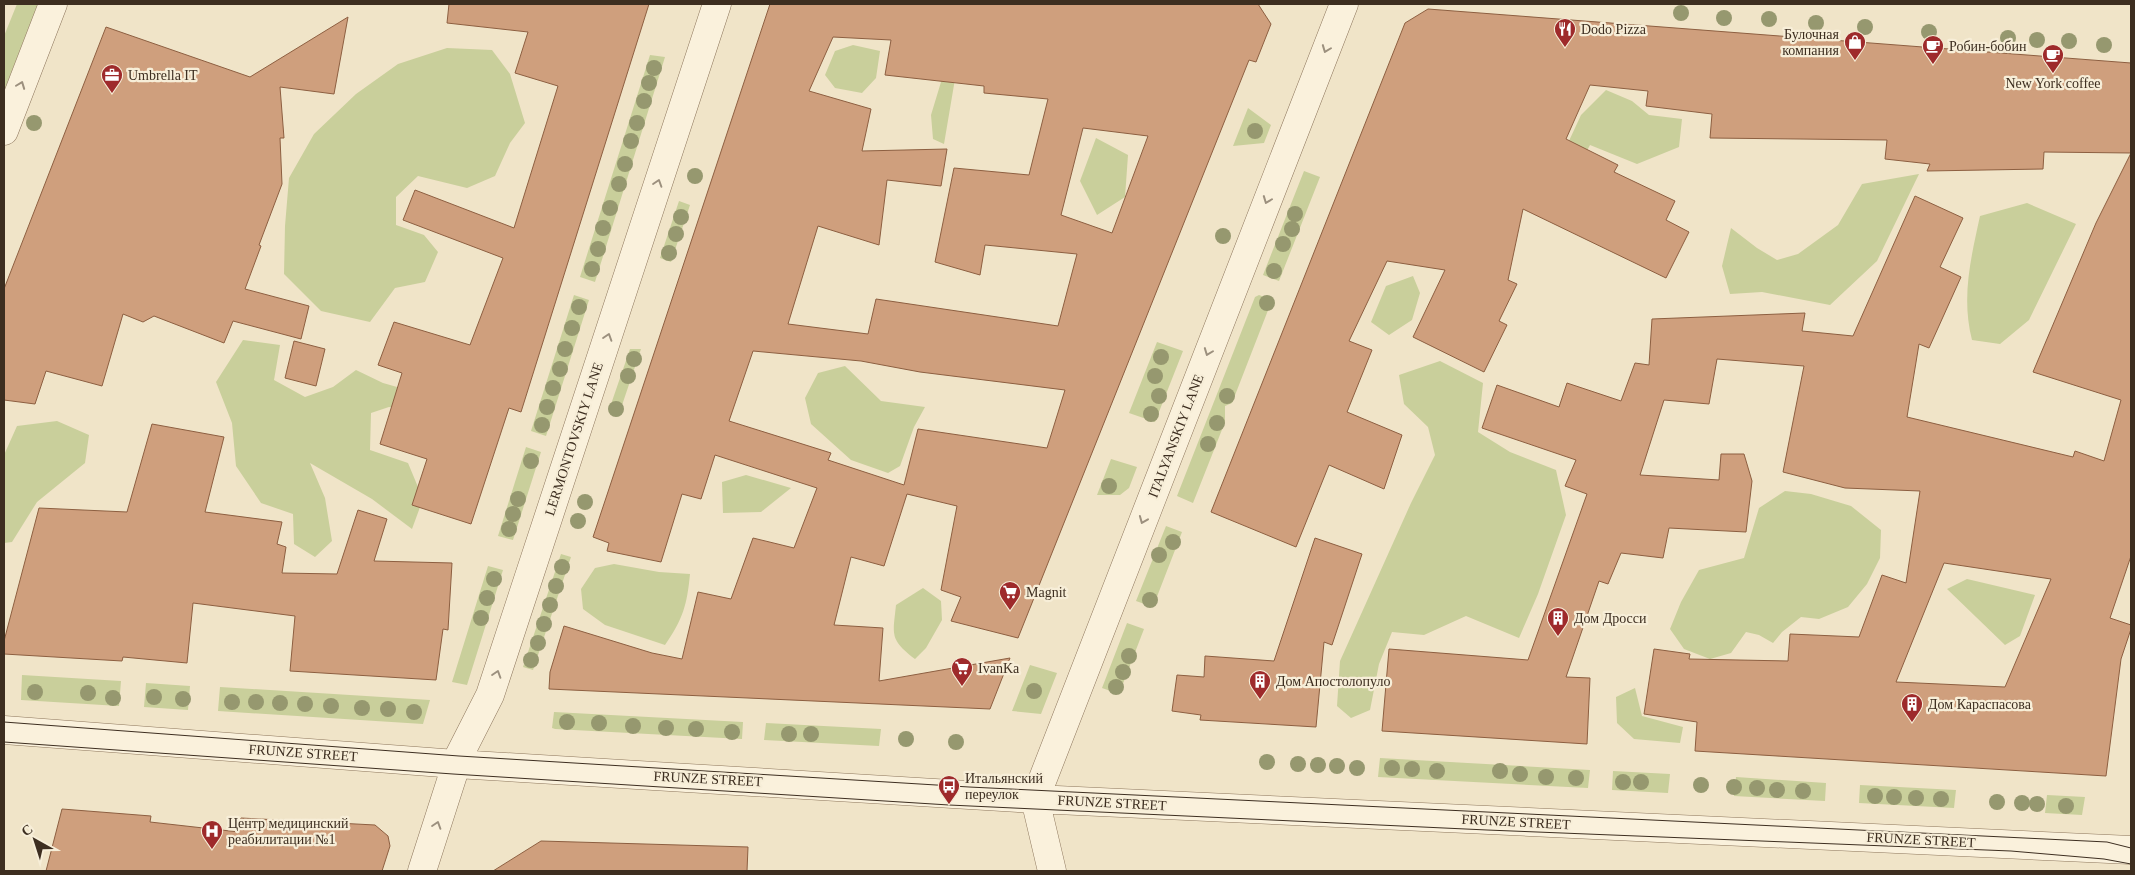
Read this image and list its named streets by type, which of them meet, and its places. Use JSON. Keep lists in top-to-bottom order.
{
  "streets": {
    "street": ["ITALYANSKIY LANE", "LERMONTOVSKIY LANE", "FRUNZE STREET"]
  },
  "crossings": [
    ["ITALYANSKIY LANE", "FRUNZE STREET"],
    ["LERMONTOVSKIY LANE", "FRUNZE STREET"]
  ],
  "one_way": ["ITALYANSKIY LANE", "LERMONTOVSKIY LANE"],
  "places": {
    "restaurant": ["Dodo Pizza"],
    "shop": ["Булочная компания"],
    "cafe": ["Робин-бобин", "New York coffee"],
    "office": ["Umbrella IT"],
    "supermarket": ["Magnit", "IvanKa"],
    "building": ["Дом Дросси", "Дом Апостолопуло", "Дом Караспасова"],
    "bus stop": ["Итальянский переулок"],
    "hospital": ["Центр медицинский реабилитации №1"]
  },
  "north": "top left"
}
